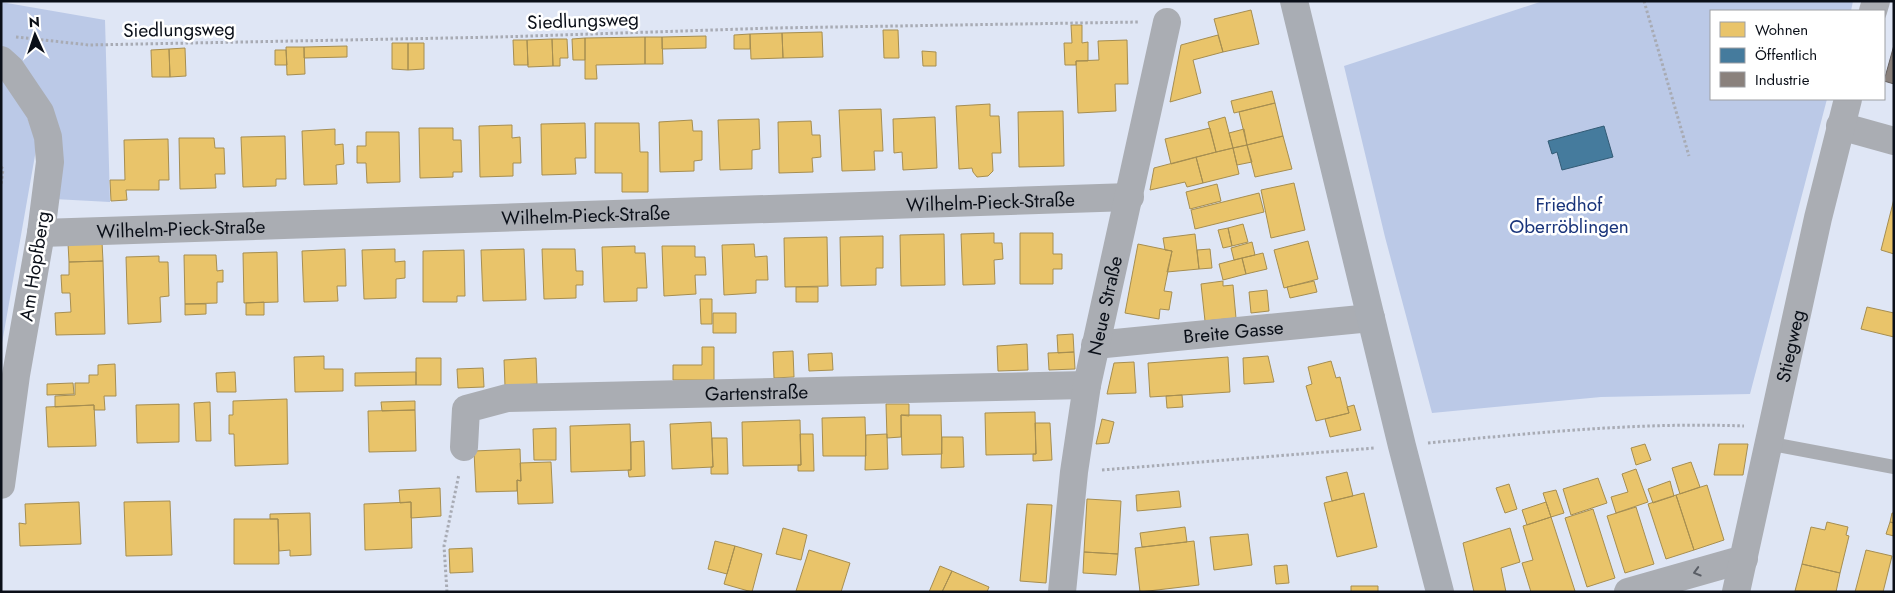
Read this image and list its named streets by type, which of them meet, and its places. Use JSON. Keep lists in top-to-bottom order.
{
  "streets": {
    "street": [
      "Wilhelm-Pieck-Straße",
      "Am Hopfberg",
      "Neue Straße",
      "Breite Gasse",
      "Stiegweg",
      "Gartenstraße"
    ],
    "path": ["Siedlungsweg"]
  },
  "crossings": [
    ["Siedlungsweg", "Am Hopfberg"],
    ["Siedlungsweg", "Neue Straße"],
    ["Wilhelm-Pieck-Straße", "Am Hopfberg"],
    ["Wilhelm-Pieck-Straße", "Neue Straße"],
    ["Neue Straße", "Breite Gasse"],
    ["Neue Straße", "Gartenstraße"]
  ],
  "parks": ["Friedhof Oberröblingen"],
  "legend": ["Wohnen", "Öffentlich", "Industrie"],
  "north": "top"
}
